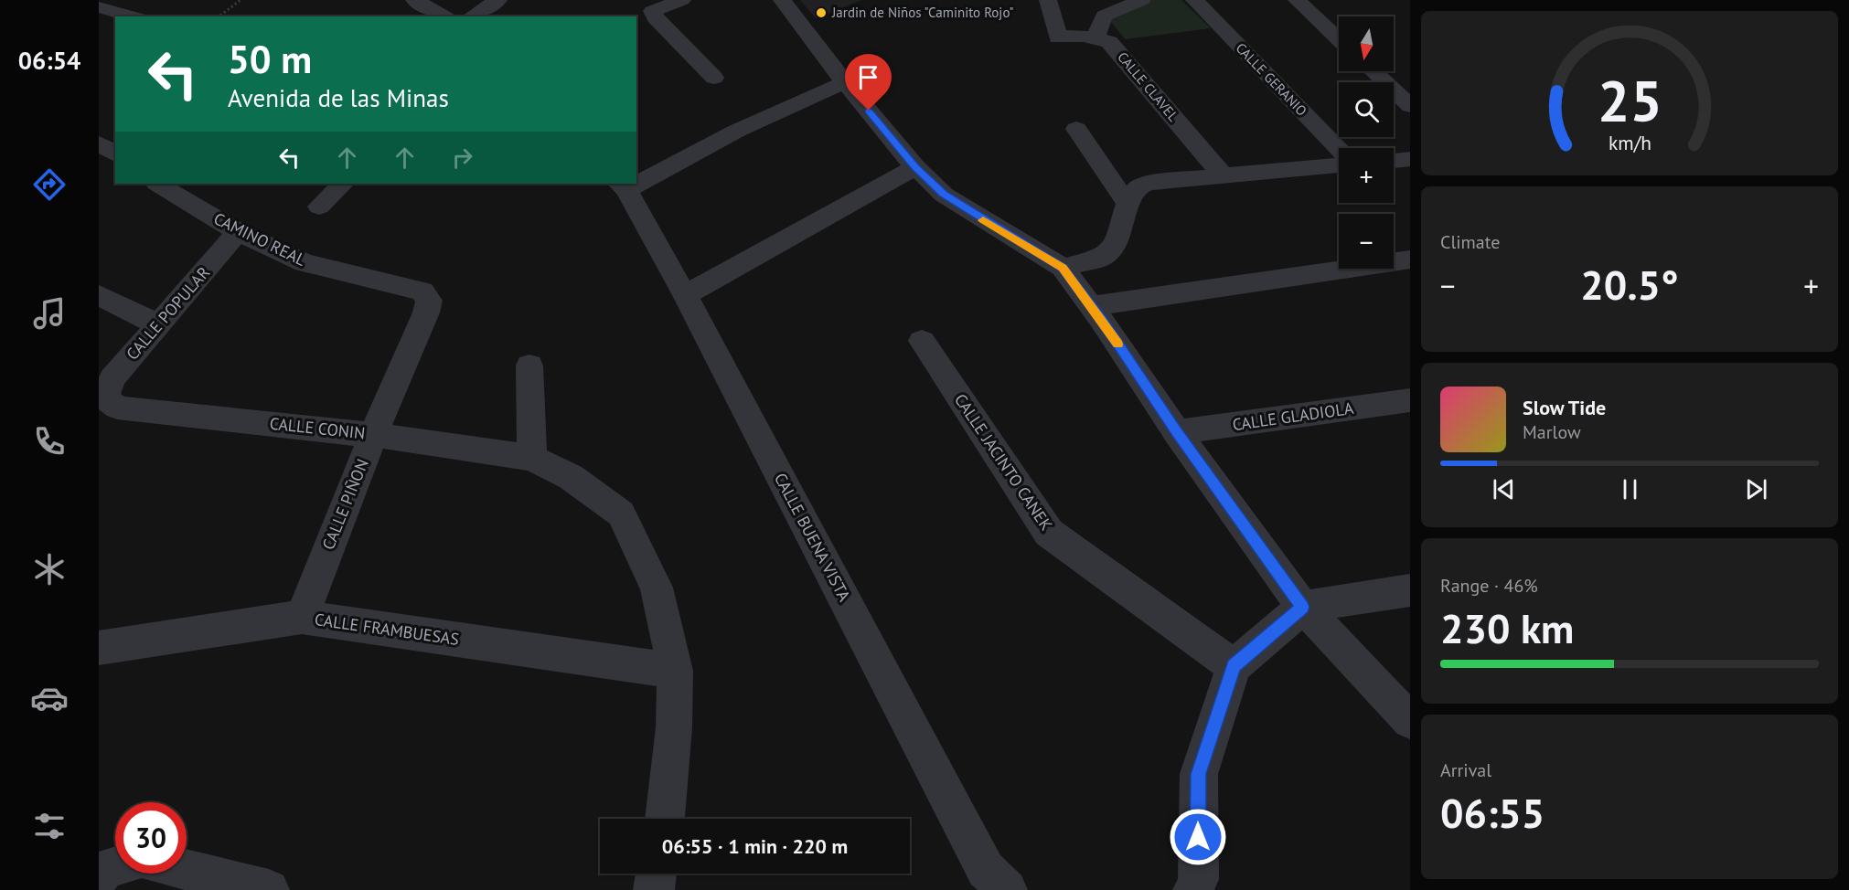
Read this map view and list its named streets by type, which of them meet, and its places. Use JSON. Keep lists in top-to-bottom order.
{
  "streets": {
    "street": [
      "CALLE GERANIO",
      "CALLE CLAVEL",
      "CAMINO REAL",
      "CALLE POPULAR",
      "CALLE GLADIOLA",
      "CALLE CONIN",
      "CALLE JACINTO CANEK",
      "CALLE PIÑON",
      "CALLE BUENA VISTA",
      "CALLE FRAMBUESAS"
    ]
  },
  "crossings": [
    ["CAMINO REAL", "CALLE POPULAR"],
    ["CAMINO REAL", "CALLE PIÑON"],
    ["CALLE POPULAR", "CALLE CONIN"],
    ["CALLE CONIN", "CALLE PIÑON"],
    ["CALLE PIÑON", "CALLE FRAMBUESAS"]
  ],
  "places": ["Jardin de Niños \"Caminito Rojo\""],
  "north": "bottom",
  "page": {
    "tabs": "06:54",
    "map_buttons": ["+", "−"],
    "turn": ["50 m", "Avenida de las Minas"],
    "tile": [
      "Climate",
      ["Range · 46%", "230 km"],
      ["Arrival", "06:55"]
    ],
    "heat": ["−", "20.5°", "+"],
    "song": ["Slow Tide", "Marlow"],
    "limit": "30",
    "trip": "06:55 · 1 min · 220 m",
    "gauge": ["25", "km/h"]
  }
}
